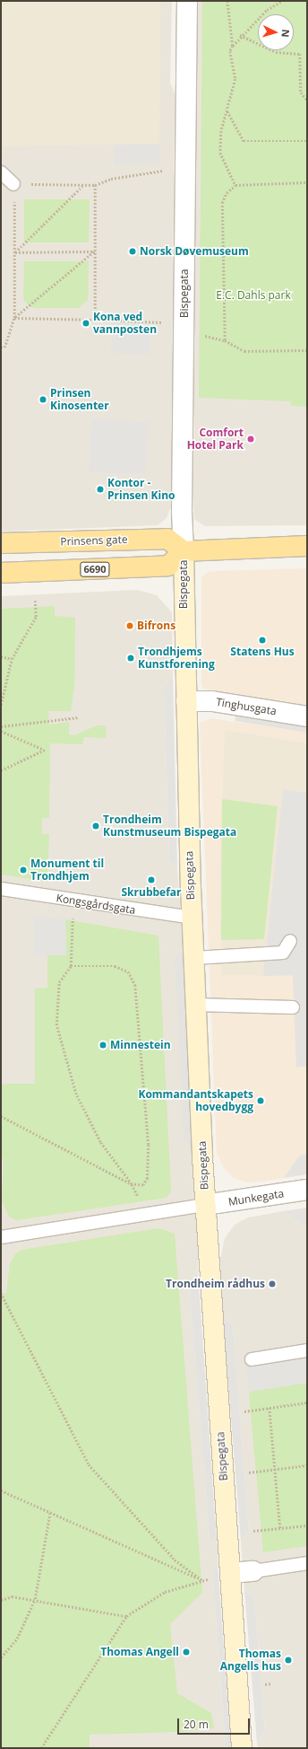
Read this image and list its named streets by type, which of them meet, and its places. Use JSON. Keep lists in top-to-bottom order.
{
  "streets": {
    "main road": ["Prinsens gate", "6690"],
    "street": ["Bispegata", "Tinghusgata", "Munkegata"],
    "lane": ["Kongsgårdsgata"]
  },
  "crossings": [
    ["Bispegata", "Prinsens gate"],
    ["Bispegata", "6690"],
    ["Bispegata", "Tinghusgata"],
    ["Bispegata", "Kongsgårdsgata"],
    ["Bispegata", "Munkegata"],
    ["Prinsens gate", "6690"]
  ],
  "parks": ["E.C. Dahls park"],
  "places": [
    "Norsk Døvemuseum",
    "Kona ved vannposten",
    "Prinsen Kinosenter",
    "Comfort Hotel Park",
    "Kontor - Prinsen Kino",
    "Bifrons",
    "Statens Hus",
    "Trondhjems Kunstforening",
    "Trondheim Kunstmuseum Bispegata",
    "Monument til Trondhjem",
    "Skrubbefar",
    "Minnestein",
    "Kommandantskapets hovedbygg",
    "Trondheim rådhus",
    "Thomas Angell",
    "Thomas Angells hus"
  ],
  "scale_bar": "20 m",
  "north": "right"
}
